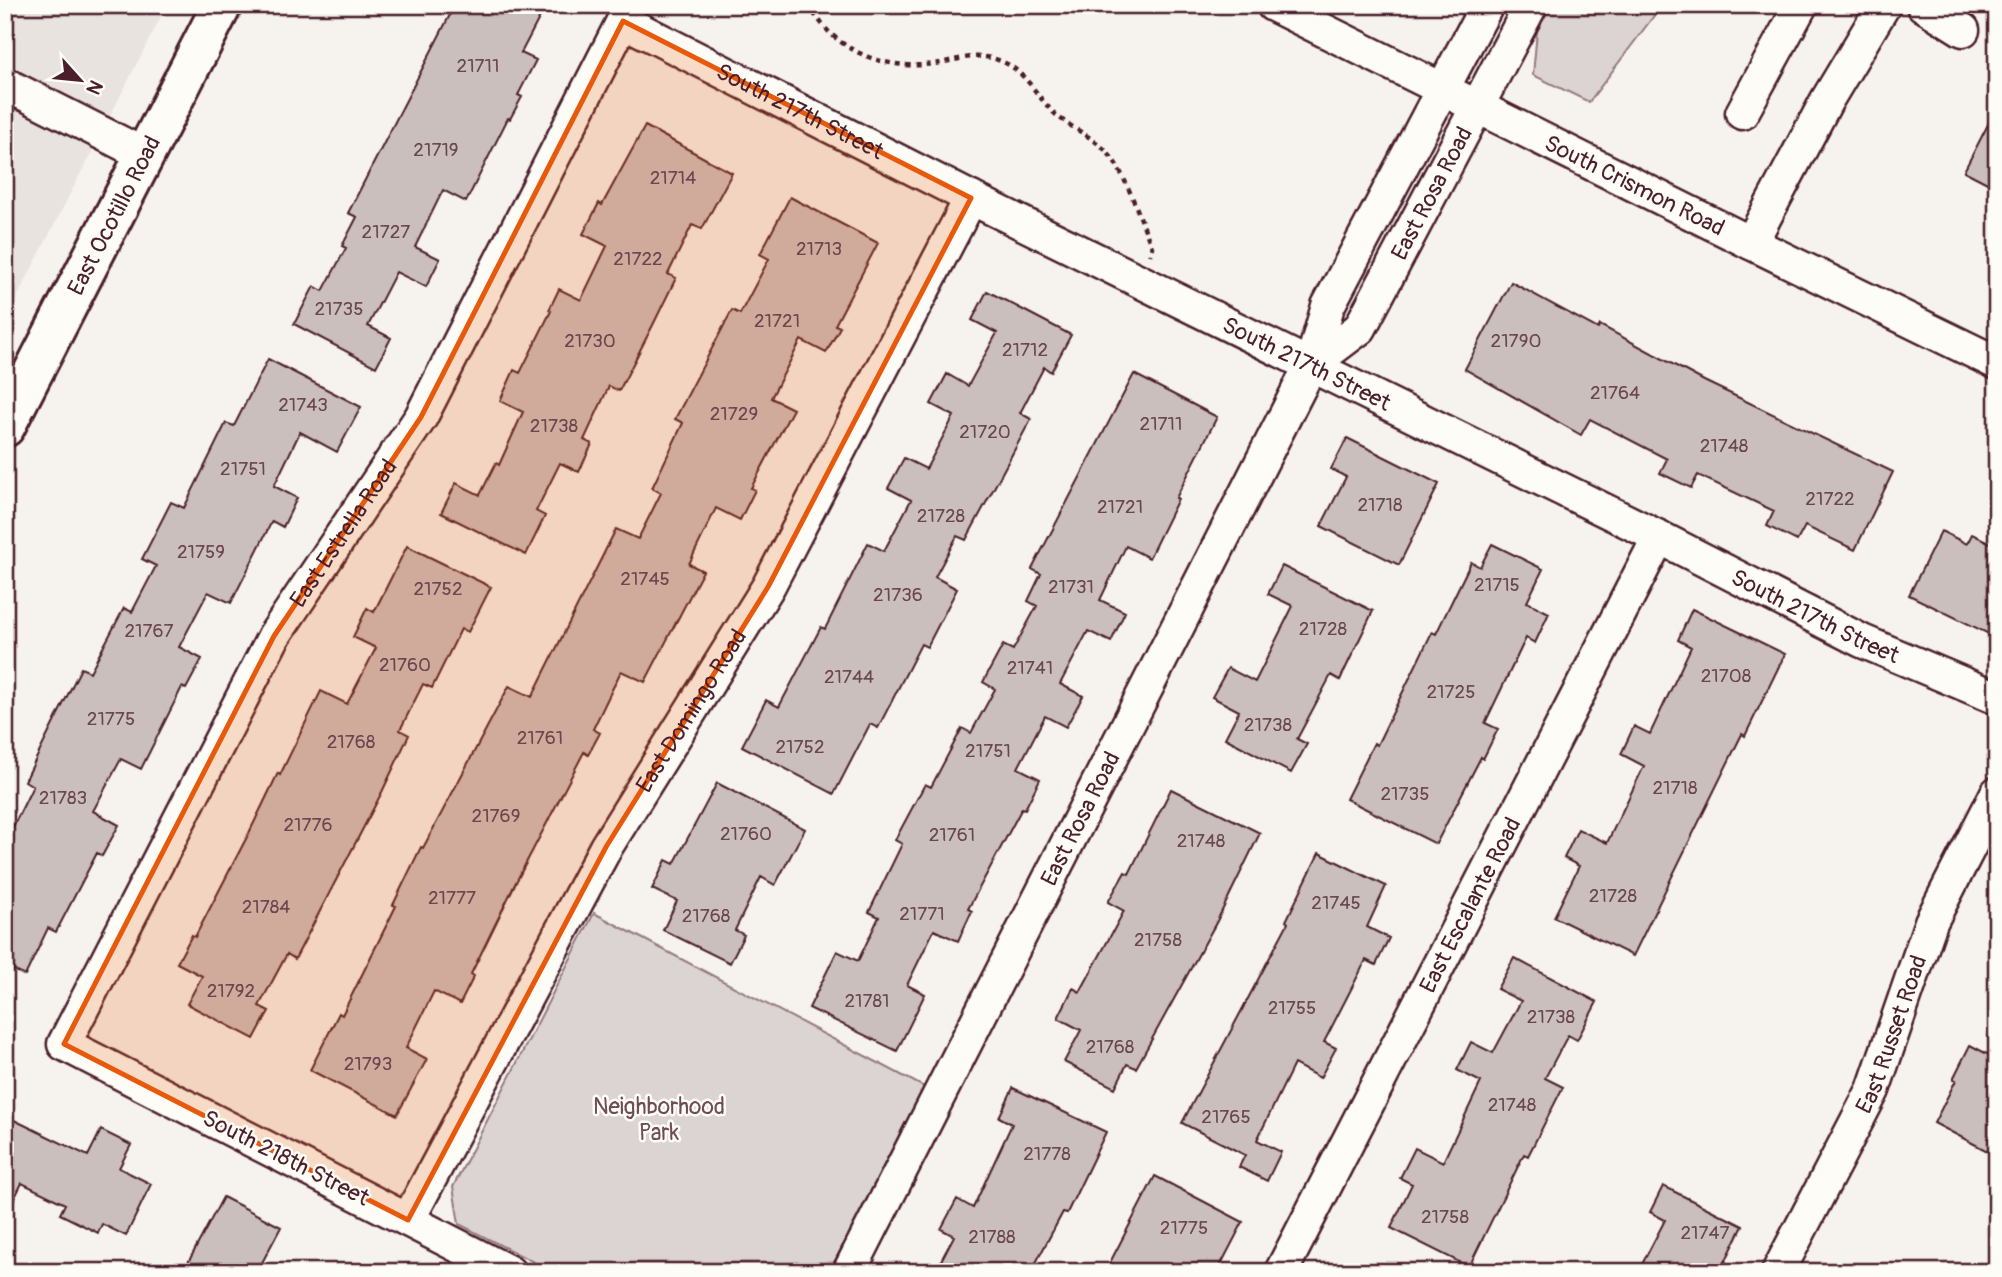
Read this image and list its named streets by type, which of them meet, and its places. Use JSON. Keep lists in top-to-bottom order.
{
  "streets": {
    "main road": ["East Ocotillo Road"],
    "street": [
      "South 217th Street",
      "South Crismon Road",
      "East Rosa Road",
      "East Estrella Road",
      "East Domingo Road",
      "East Escalante Road",
      "East Russet Road",
      "South 218th Street"
    ]
  },
  "crossings": [
    ["South 217th Street", "East Rosa Road"],
    ["South 217th Street", "East Estrella Road"],
    ["South 217th Street", "East Domingo Road"],
    ["South 217th Street", "East Escalante Road"],
    ["South Crismon Road", "East Rosa Road"],
    ["East Estrella Road", "South 218th Street"],
    ["East Domingo Road", "South 218th Street"]
  ],
  "parks": ["Neighborhood Park"],
  "house_numbers": [
    "21711",
    "21719",
    "21714",
    "21727",
    "21713",
    "21722",
    "21735",
    "21721",
    "21730",
    "21790",
    "21712",
    "21764",
    "21743",
    "21729",
    "21711",
    "21738",
    "21720",
    "21748",
    "21751",
    "21722",
    "21718",
    "21721",
    "21728",
    "21759",
    "21745",
    "21715",
    "21731",
    "21752",
    "21736",
    "21728",
    "21767",
    "21760",
    "21741",
    "21708",
    "21744",
    "21725",
    "21775",
    "21738",
    "21761",
    "21768",
    "21752",
    "21751",
    "21718",
    "21735",
    "21783",
    "21769",
    "21776",
    "21760",
    "21761",
    "21748",
    "21728",
    "21777",
    "21745",
    "21784",
    "21771",
    "21768",
    "21758",
    "21792",
    "21781",
    "21755",
    "21738",
    "21768",
    "21793",
    "21748",
    "21765",
    "21778",
    "21758",
    "21775",
    "21747",
    "21788"
  ],
  "north": "bottom right"
}
